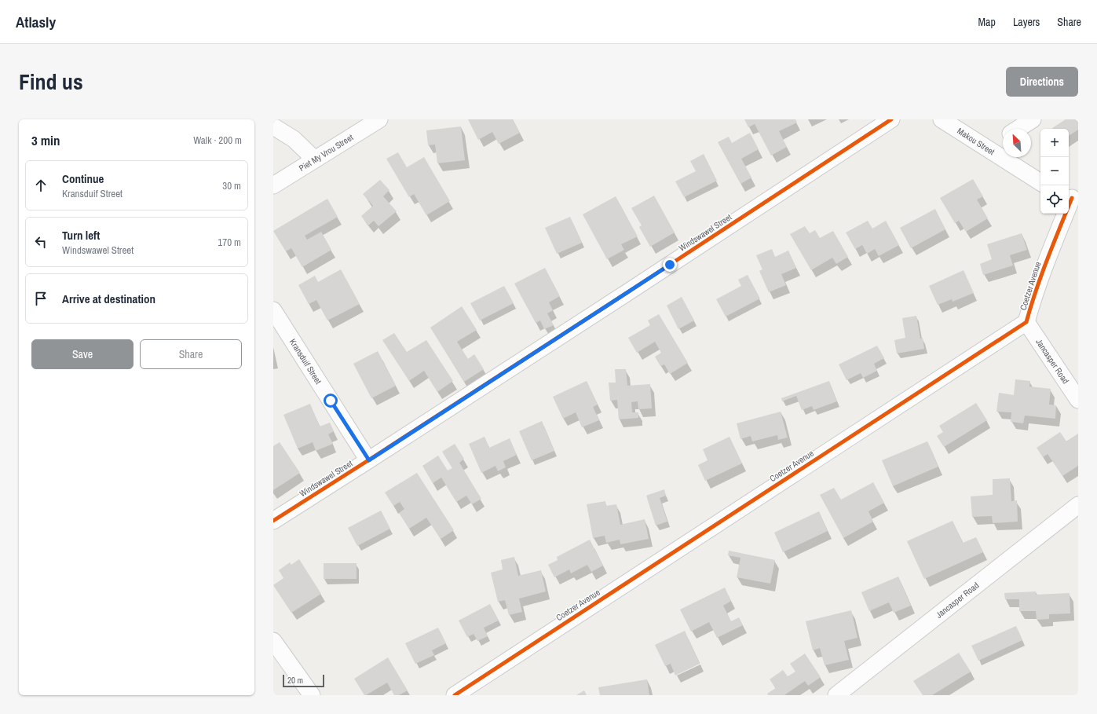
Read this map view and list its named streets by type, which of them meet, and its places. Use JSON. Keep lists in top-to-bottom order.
{
  "streets": {
    "street": [
      "Makou Street",
      "Piet My Vrou Street",
      "Windswawel Street",
      "Coetzer Avenue",
      "Kransduif Street",
      "Jancasper Road"
    ]
  },
  "crossings": [
    ["Windswawel Street", "Kransduif Street"],
    ["Coetzer Avenue", "Jancasper Road"]
  ],
  "scale_bar": "20 m",
  "north": "top left",
  "page": {
    "header": "Atlasly",
    "nav": ["Map", "Layers", "Share"],
    "title": "Find us",
    "buttons": [
      "Directions",
      ["Save", "Share"]
    ],
    "heading": ["3 min", "Walk · 200 m"],
    "map_buttons": ["+", "−"],
    "list": [
      ["Continue", "Kransduif Street", "30 m"],
      ["Turn left", "Windswawel Street", "170 m"],
      "Arrive at destination"
    ],
    "scale": "20 m"
  }
}
